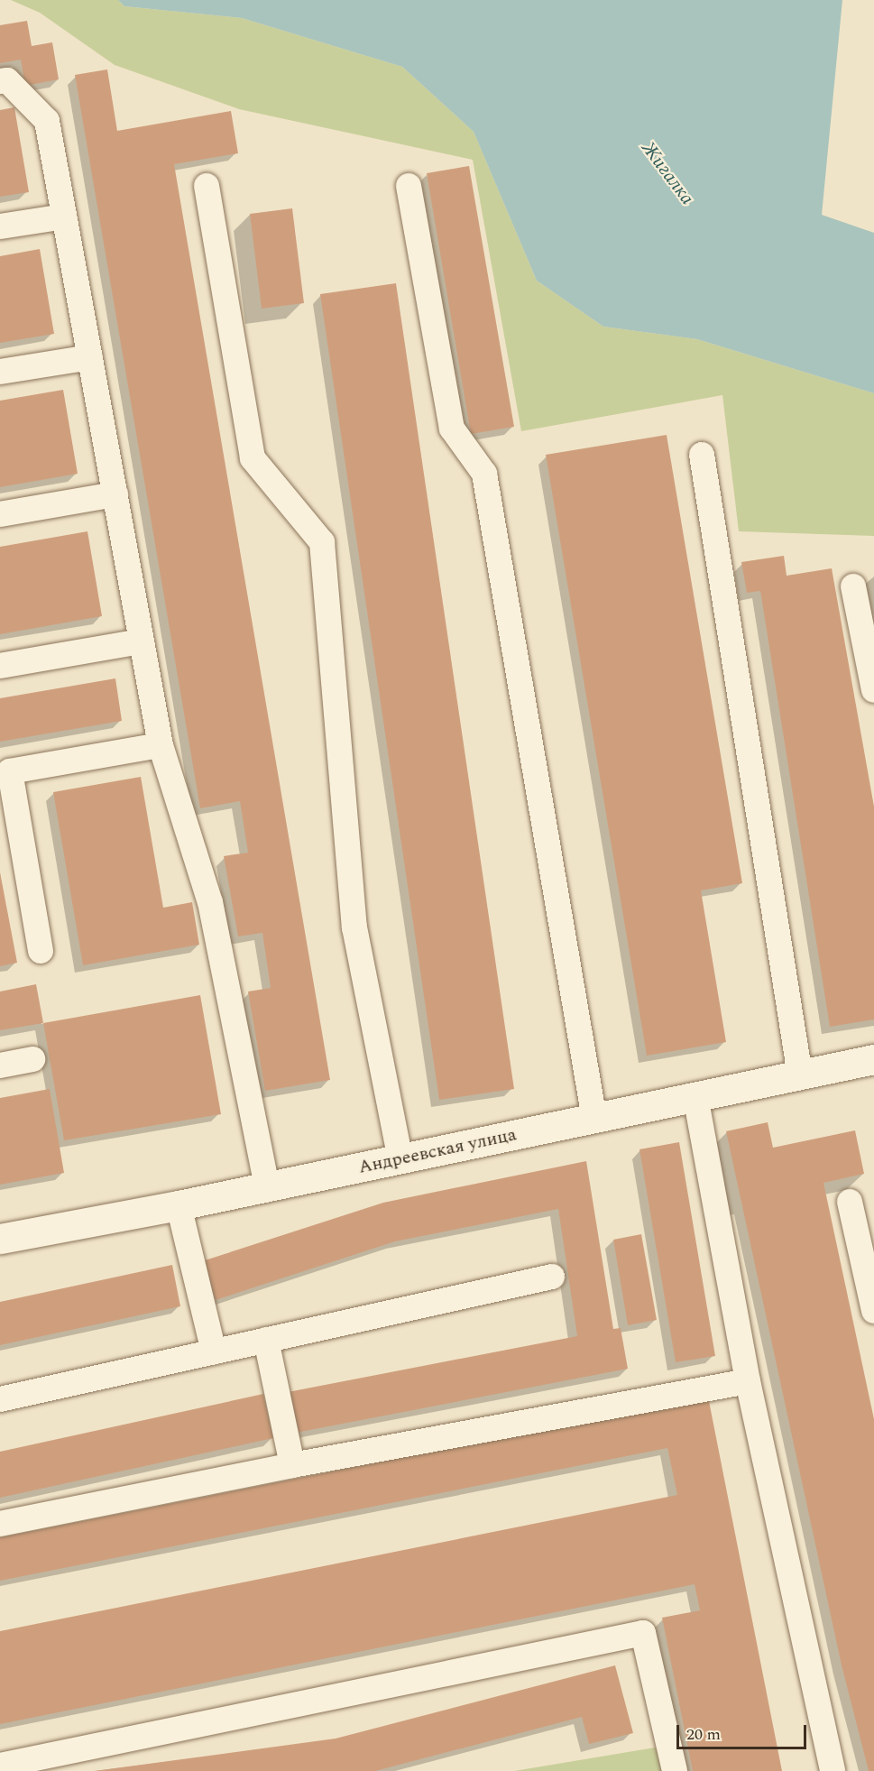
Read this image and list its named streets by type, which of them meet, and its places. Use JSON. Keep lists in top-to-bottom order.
{
  "streets": {
    "street": ["Андреевская улица"]
  },
  "water": ["Жигалка"],
  "scale_bar": "20 m"
}
